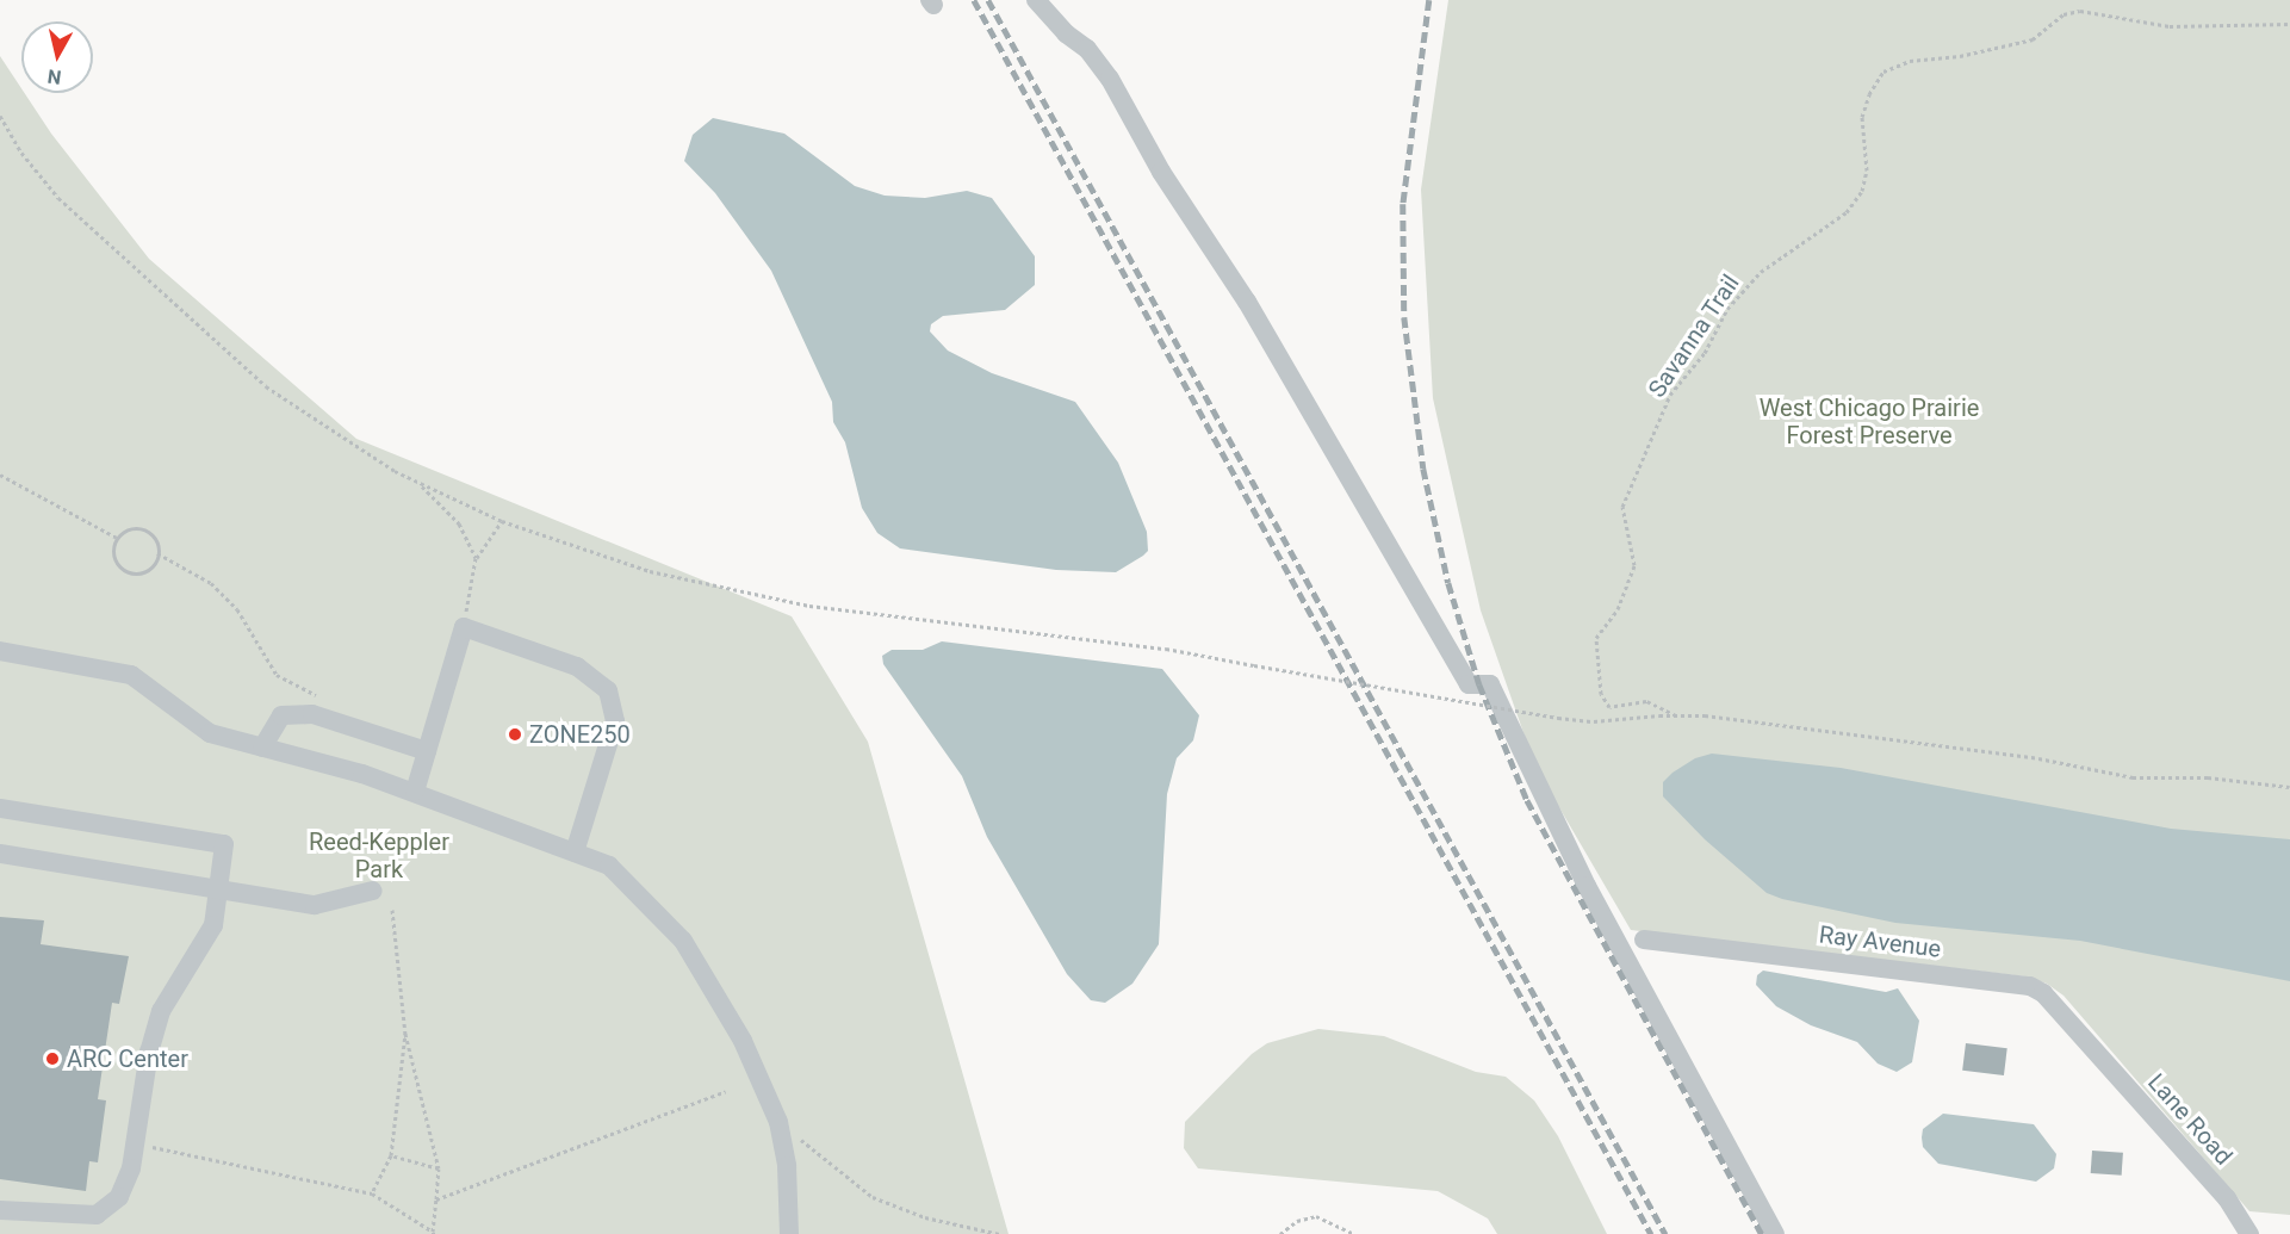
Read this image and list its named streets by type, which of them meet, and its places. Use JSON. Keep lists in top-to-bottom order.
{
  "streets": {
    "street": ["Ray Avenue", "Lane Road"],
    "path": ["Savanna Trail"]
  },
  "crossings": [
    ["Ray Avenue", "Lane Road"]
  ],
  "parks": ["West Chicago Prairie Forest Preserve", "Reed-Keppler Park"],
  "places": ["ZONE250", "ARC Center"],
  "north": "bottom"
}
